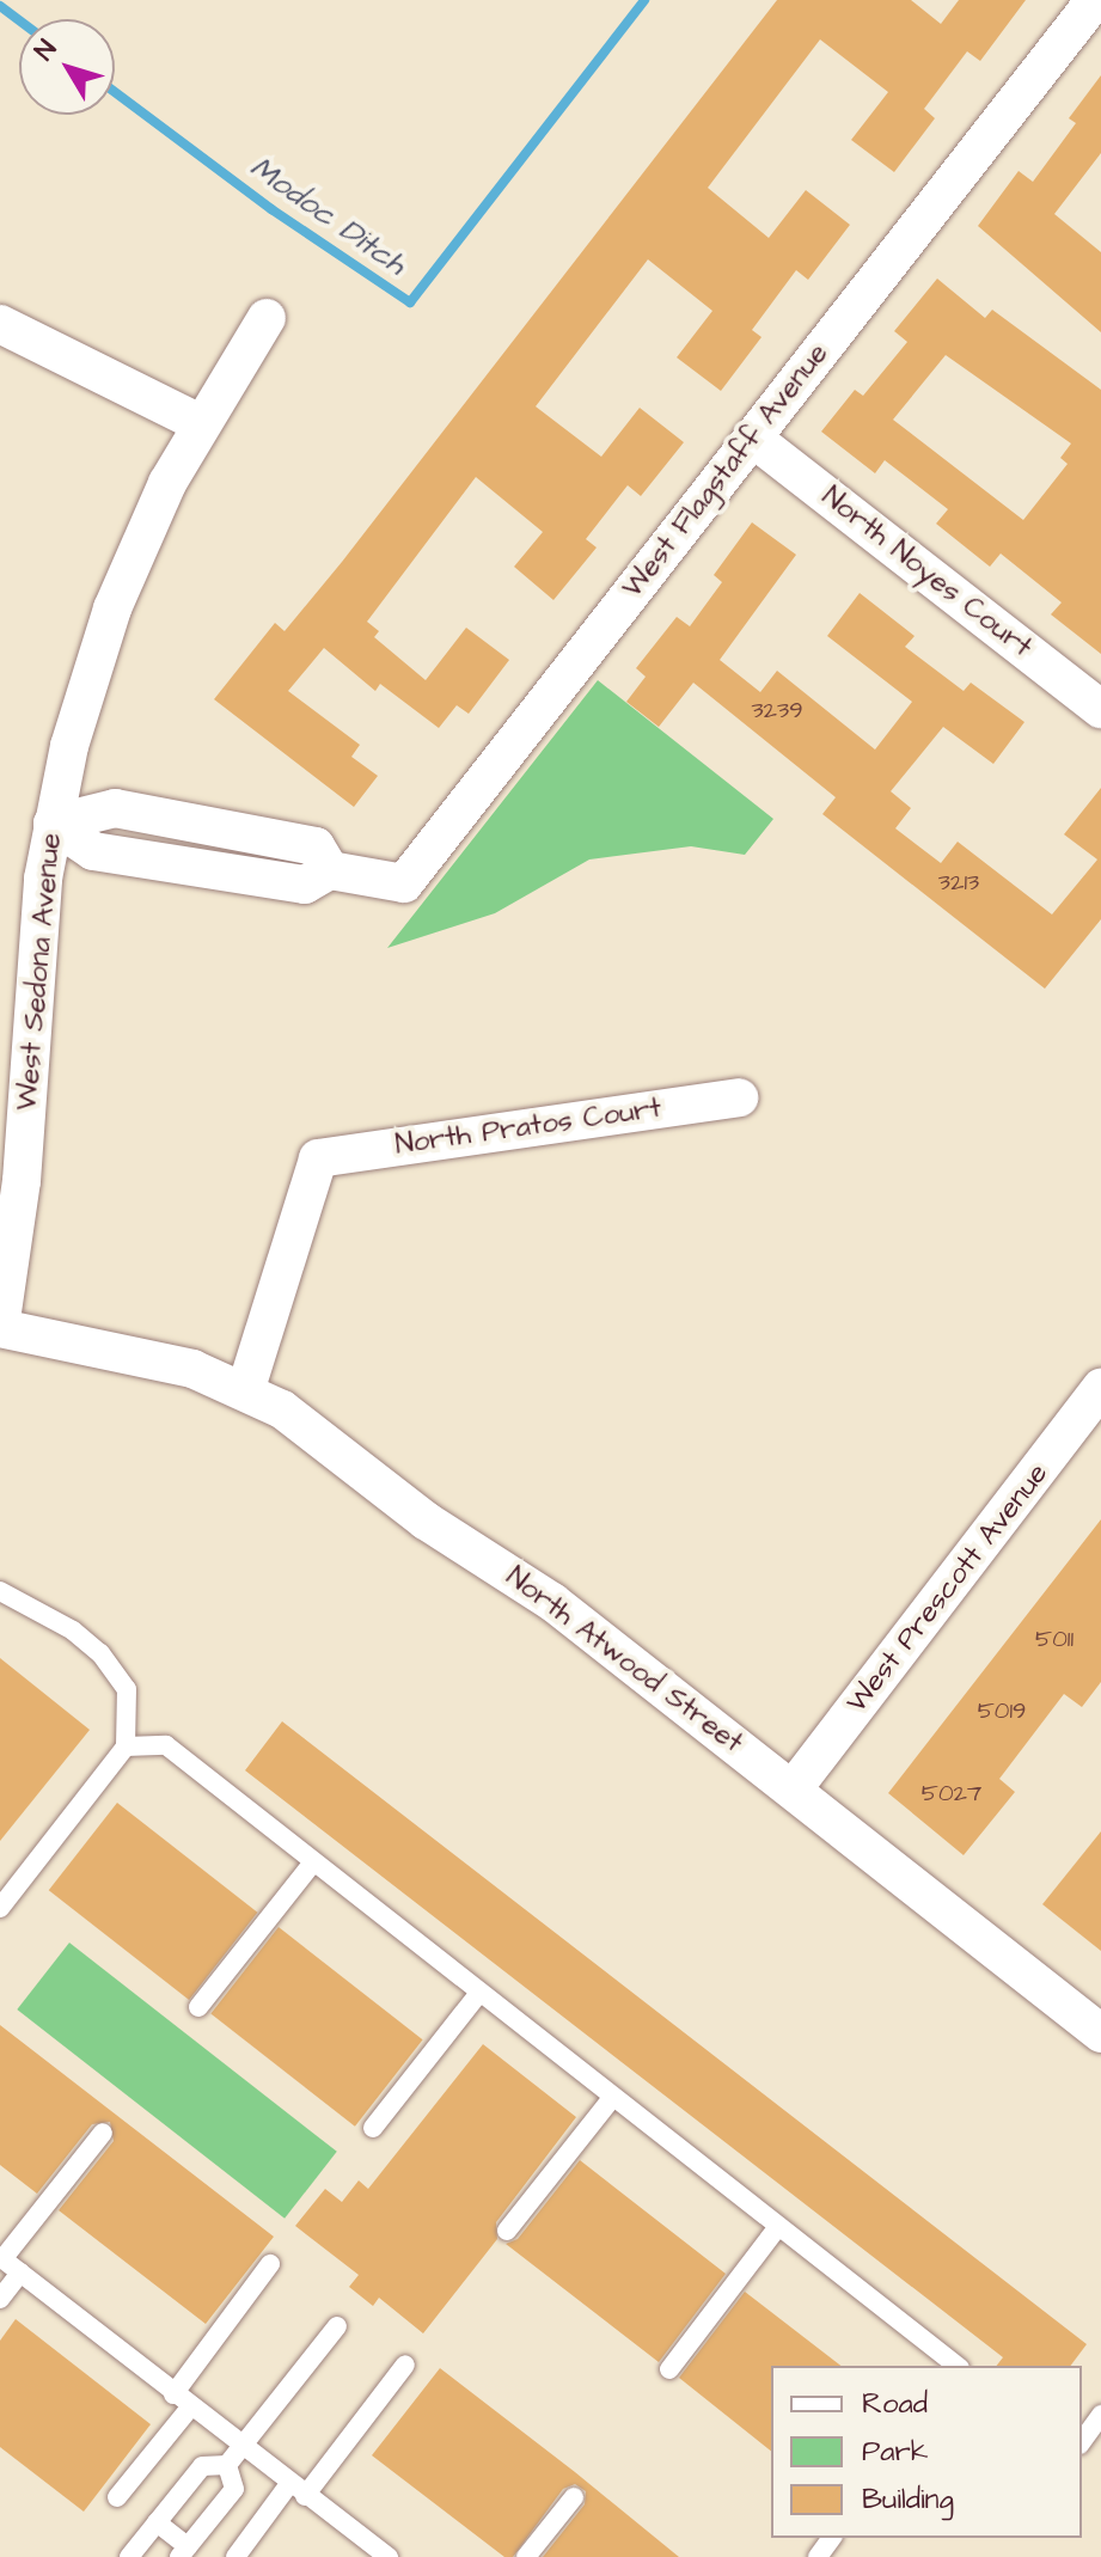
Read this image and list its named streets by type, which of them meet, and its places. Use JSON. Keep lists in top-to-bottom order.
{
  "streets": {
    "street": [
      "West Flagstaff Avenue",
      "North Noyes Court",
      "West Sedona Avenue",
      "North Pratos Court",
      "West Prescott Avenue",
      "North Atwood Street"
    ]
  },
  "crossings": [
    ["West Flagstaff Avenue", "North Noyes Court"],
    ["West Flagstaff Avenue", "West Sedona Avenue"],
    ["West Sedona Avenue", "North Atwood Street"],
    ["North Pratos Court", "North Atwood Street"],
    ["West Prescott Avenue", "North Atwood Street"]
  ],
  "water": ["Modoc Ditch"],
  "house_numbers": [
    "3239",
    "3213",
    "5011",
    "5019",
    "5027"
  ],
  "legend": ["Road", "Park", "Building"],
  "north": "top left"
}
